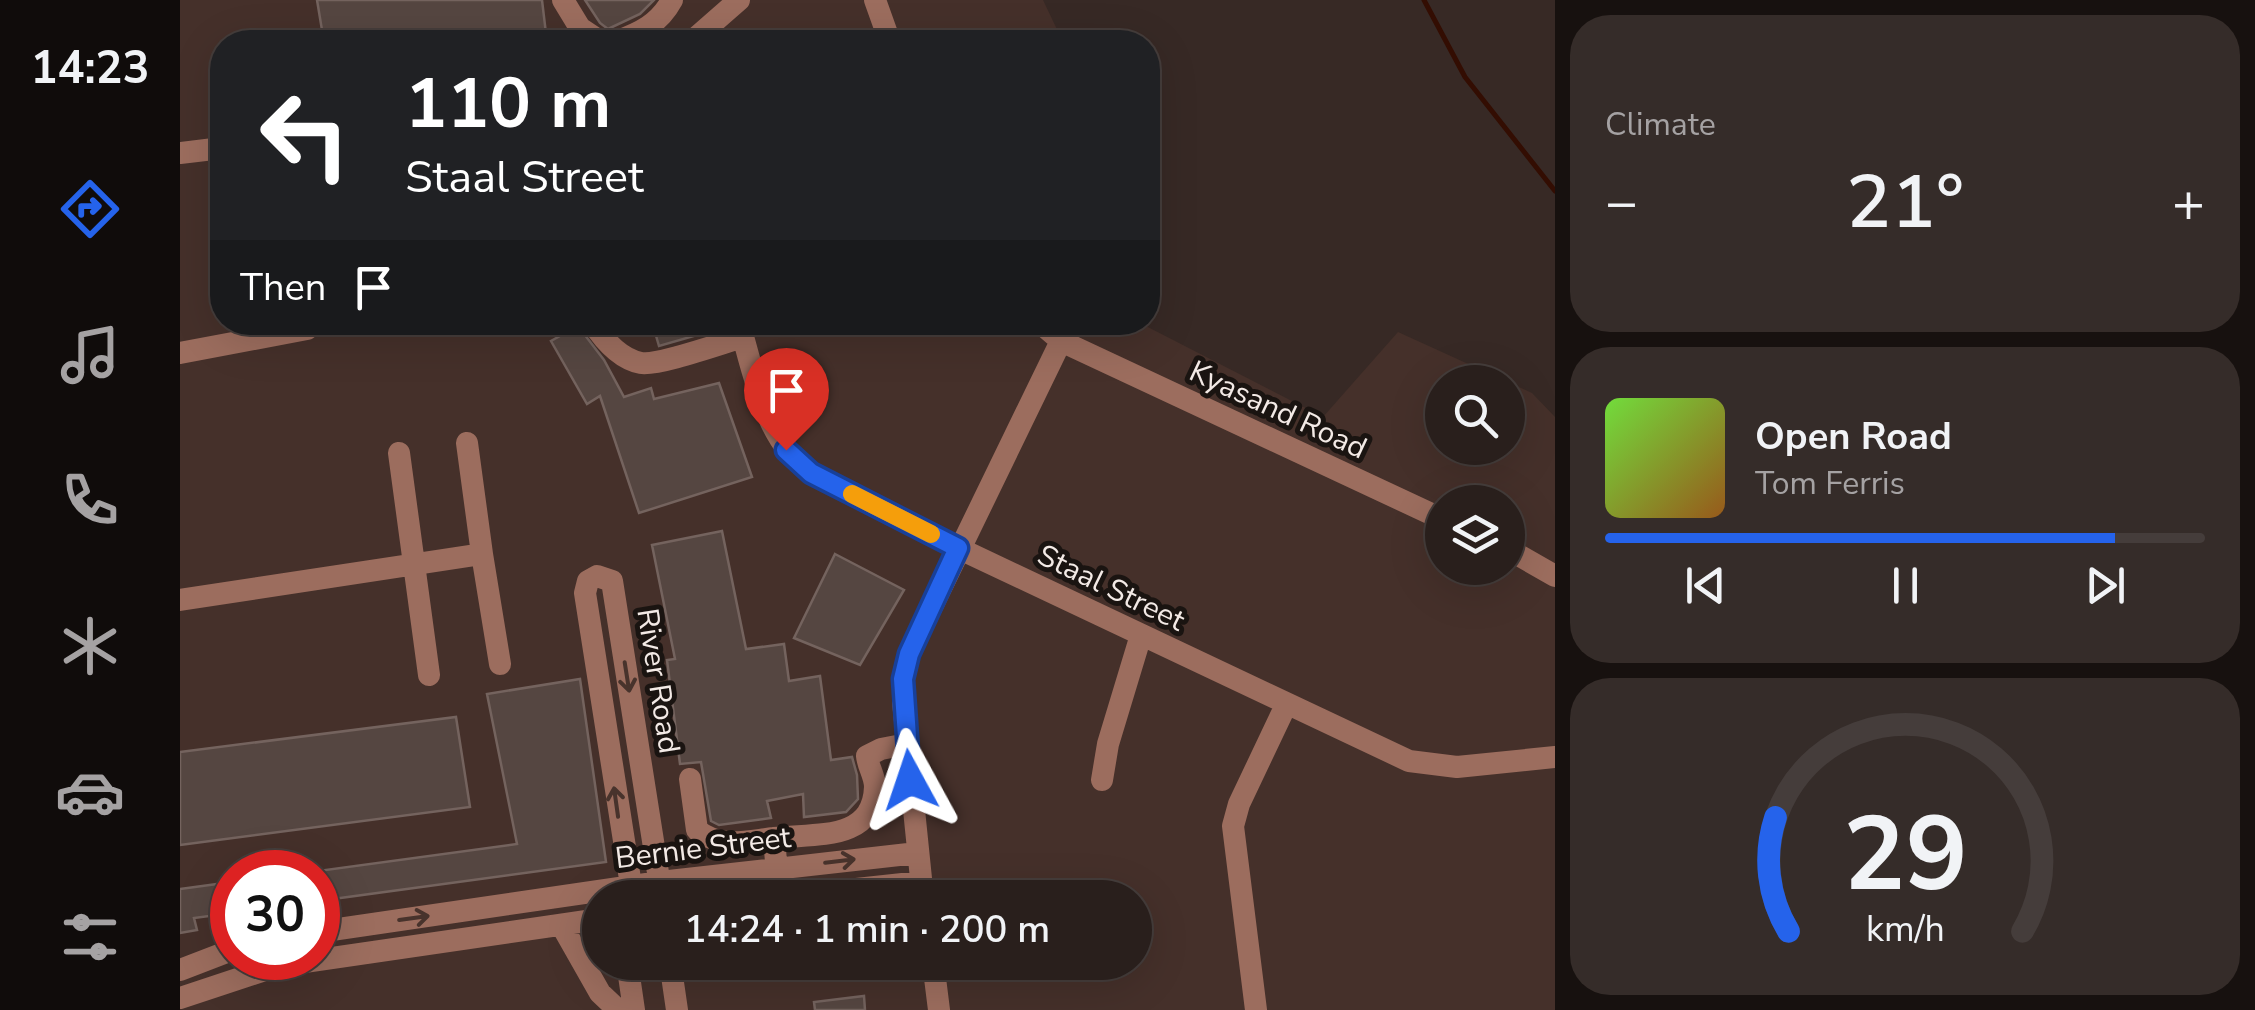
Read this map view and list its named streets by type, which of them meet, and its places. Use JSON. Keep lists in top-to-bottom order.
{
  "streets": {
    "street": [
      "Kyasand Road",
      "Staal Street",
      "River Road",
      "Bernie Street"
    ]
  },
  "page": {
    "tabs": "14:23",
    "tile": "Climate",
    "turn": ["110 m", "Staal Street"],
    "heat": ["−", "21°", "+"],
    "then": "Then",
    "song": ["Open Road", "Tom Ferris"],
    "limit": "30",
    "trip": "14:24 · 1 min · 200 m",
    "gauge": ["29", "km/h"]
  }
}
